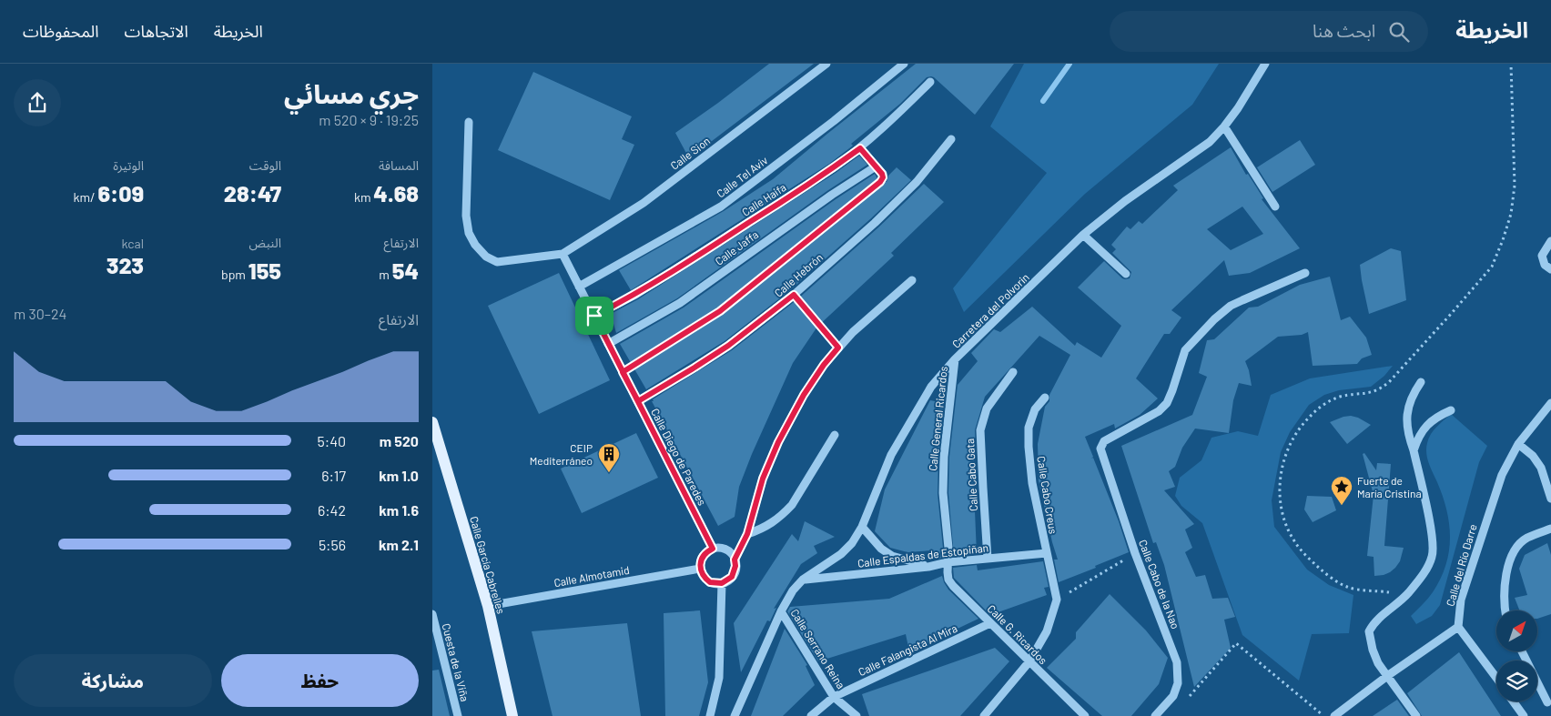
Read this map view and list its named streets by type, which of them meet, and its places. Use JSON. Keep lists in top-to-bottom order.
{
  "streets": {
    "main road": ["Calle García Cabrelles"],
    "street": [
      "Calle Sion",
      "Calle Tel Aviv",
      "Calle Haifa",
      "Calle Jaffa",
      "Calle Hebrón",
      "Carretera del Polvorin",
      "Calle General Ricardos",
      "Calle Diego de Paredes",
      "Calle Cabo Gata",
      "Calle Cabo Creus",
      "Calle Espaldas de Estopiñan",
      "Calle del Río Darre",
      "Calle Almotamid",
      "Calle Cabo de la Nao",
      "Calle G. Ricardos",
      "Calle Serrano Reina",
      "Calle Falangista Al Mira",
      "Cuesta de la Viña"
    ]
  },
  "crossings": [
    ["Calle Sion", "Calle Diego de Paredes"],
    ["Calle Tel Aviv", "Calle Diego de Paredes"],
    ["Calle Haifa", "Calle Diego de Paredes"],
    ["Calle Jaffa", "Calle Diego de Paredes"],
    ["Calle Hebrón", "Calle Diego de Paredes"],
    ["Carretera del Polvorin", "Calle General Ricardos"],
    ["Carretera del Polvorin", "Calle Espaldas de Estopiñan"],
    ["Carretera del Polvorin", "Calle Serrano Reina"],
    ["Calle General Ricardos", "Calle Espaldas de Estopiñan"],
    ["Calle General Ricardos", "Calle G. Ricardos"],
    ["Calle Diego de Paredes", "Calle Almotamid"],
    ["Calle Cabo Gata", "Calle Espaldas de Estopiñan"],
    ["Calle Cabo Creus", "Calle Espaldas de Estopiñan"],
    ["Calle Espaldas de Estopiñan", "Calle G. Ricardos"],
    ["Calle García Cabrelles", "Calle Almotamid"],
    ["Calle G. Ricardos", "Calle Falangista Al Mira"],
    ["Calle Serrano Reina", "Calle Falangista Al Mira"]
  ],
  "places": {
    "building": ["CEIP Mediterráneo"],
    "place": ["Fuerte de María Cristina"]
  },
  "north": "top right",
  "page": {
    "header": "الخريطة",
    "search": "ابحث هنا",
    "nav": ["الخريطة", "الاتجاهات", "المحفوظات"],
    "heading": ["جري مسائي", "19:25 · 9 × 520 m"],
    "stats": [
      ["المسافة", "4.68 km"],
      ["الوقت", "28:47"],
      ["الوتيرة", "6:09 /km"],
      ["الارتفاع", "54 m"],
      ["النبض", "155 bpm"],
      ["kcal", "323"]
    ],
    "chart": ["الارتفاع", "24–30 m"],
    "list": [
      {
        "name": "520 m",
        "note": "5:40"
      },
      {
        "name": "1.0 km",
        "note": "6:17"
      },
      {
        "name": "1.6 km",
        "note": "6:42"
      },
      {
        "name": "2.1 km",
        "note": "5:56"
      }
    ],
    "buttons": ["حفظ", "مشاركة"]
  }
}
